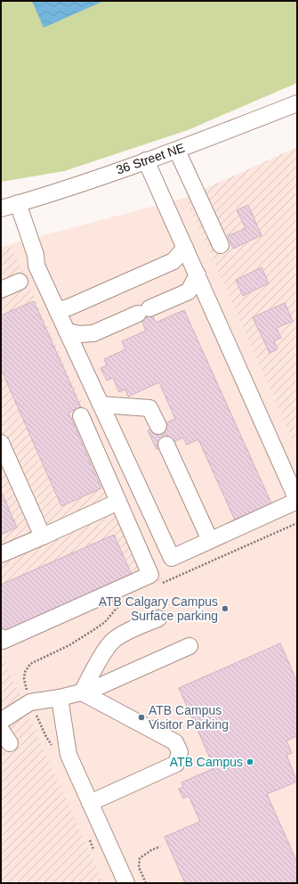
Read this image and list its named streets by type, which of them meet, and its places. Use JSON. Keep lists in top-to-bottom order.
{
  "streets": {
    "street": ["36 Street NE"]
  },
  "places": ["ATB Calgary Campus Surface parking", "ATB Campus Visitor Parking", "ATB Campus"]
}
